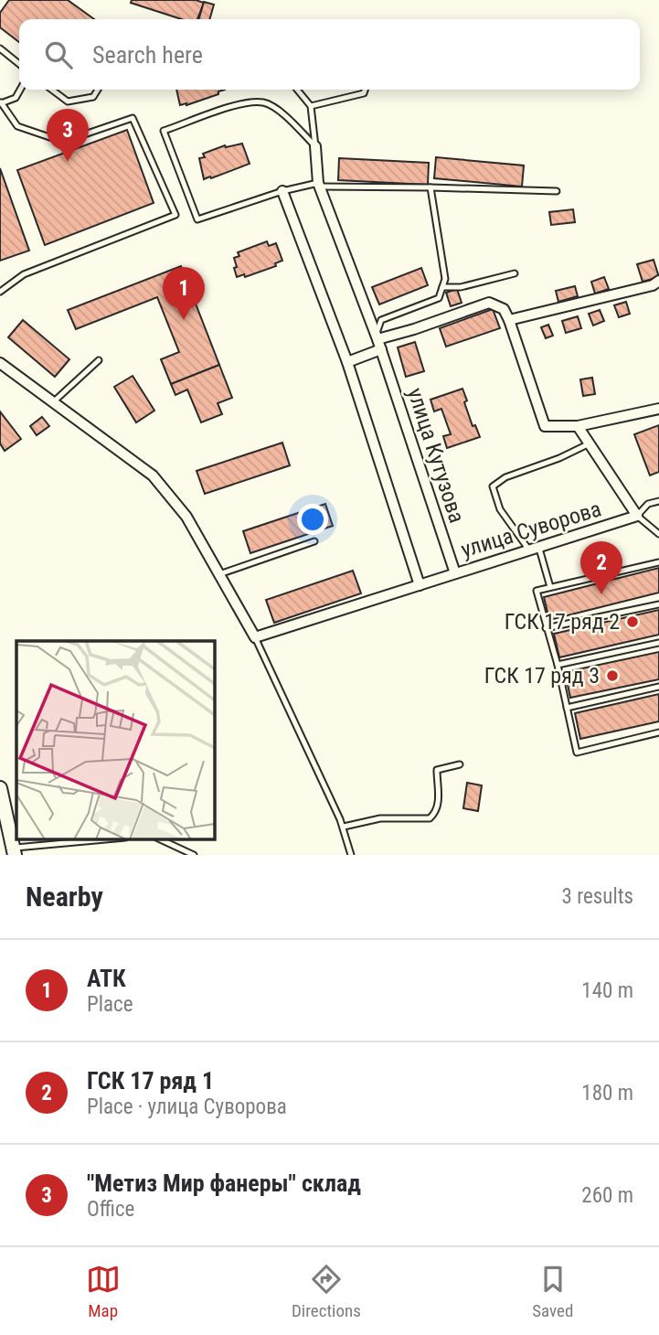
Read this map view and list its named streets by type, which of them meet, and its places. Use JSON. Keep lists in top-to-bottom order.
{
  "streets": {
    "street": ["улица Кутузова", "улица Суворова"]
  },
  "crossings": [
    ["улица Кутузова", "улица Суворова"]
  ],
  "places": ["ГСК 17 ряд 2", "ГСК 17 ряд 3"],
  "page": {
    "search": "Search here",
    "pins": ["3", "1", "2"],
    "heading": ["Nearby", "3 results"],
    "list": [
      {
        "mark": "1",
        "name": "АТК",
        "note": "Place",
        "value": "140 m"
      },
      {
        "mark": "2",
        "name": "ГСК 17 ряд 1",
        "note": "Place · улица Суворова",
        "value": "180 m"
      },
      {
        "mark": "3",
        "name": "\"Метиз Мир фанеры\" склад",
        "note": "Office",
        "value": "260 m"
      }
    ],
    "nav": ["Map", "Directions", "Saved"]
  }
}
